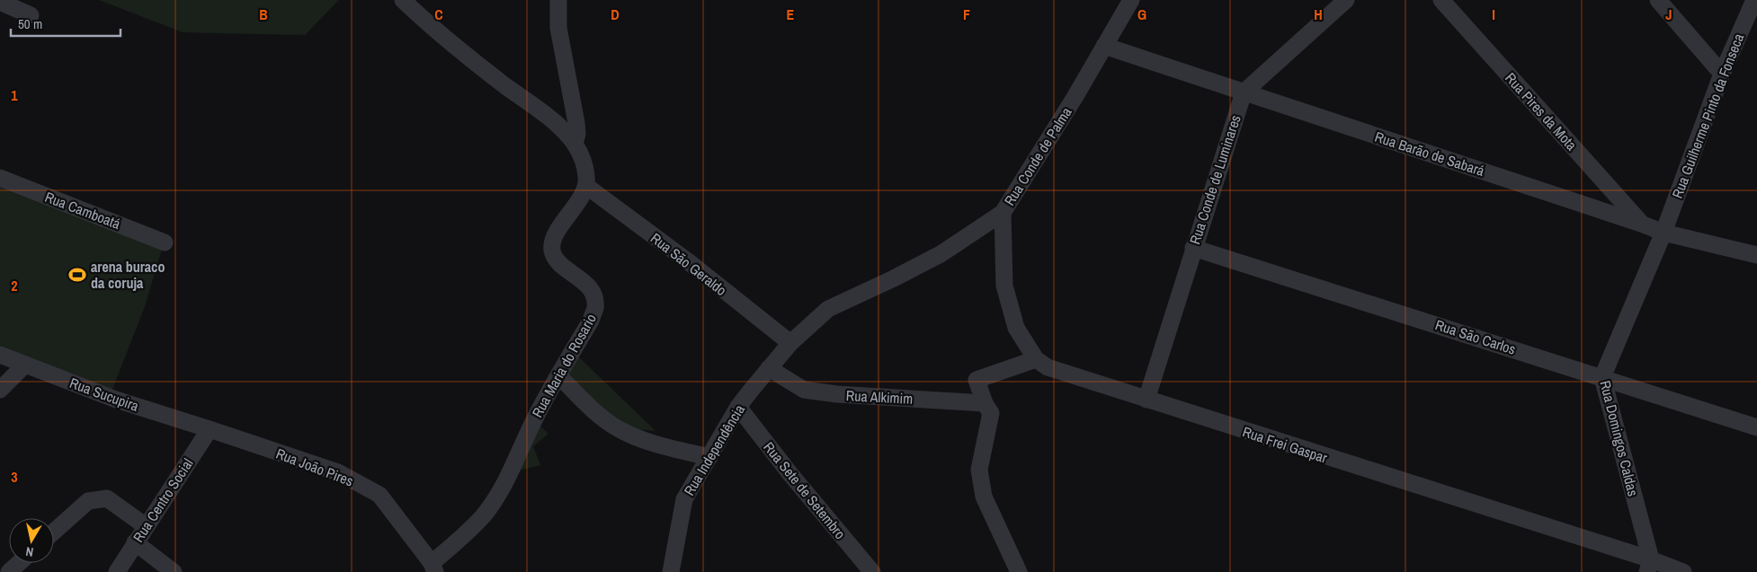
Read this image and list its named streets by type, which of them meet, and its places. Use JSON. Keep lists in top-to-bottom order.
{
  "streets": {
    "street": [
      "Rua Pires da Mota",
      "Rua Guilherme Pinto da Fonseca",
      "Rua Barão de Sabará",
      "Rua Conde de Palma",
      "Rua Conde de Luminares",
      "Rua Camboatá",
      "Rua São Geraldo",
      "Rua São Carlos",
      "Rua Maria do Rosario",
      "Rua Sucupira",
      "Rua Alkimim",
      "Rua Domingos Caldas",
      "Rua Frei Gaspar",
      "Rua Independência",
      "Rua João Pires",
      "Rua Sete de Setembro",
      "Rua Centro Social"
    ]
  },
  "crossings": [
    ["Rua Pires da Mota", "Rua Barão de Sabará"],
    ["Rua Guilherme Pinto da Fonseca", "Rua Barão de Sabará"],
    ["Rua Guilherme Pinto da Fonseca", "Rua Domingos Caldas"],
    ["Rua Barão de Sabará", "Rua Conde de Palma"],
    ["Rua Barão de Sabará", "Rua Conde de Luminares"],
    ["Rua Barão de Sabará", "Rua Domingos Caldas"],
    ["Rua Conde de Palma", "Rua São Geraldo"],
    ["Rua Conde de Palma", "Rua Frei Gaspar"],
    ["Rua Conde de Palma", "Rua Independência"],
    ["Rua Conde de Luminares", "Rua São Carlos"],
    ["Rua Conde de Luminares", "Rua Frei Gaspar"],
    ["Rua São Geraldo", "Rua Maria do Rosario"],
    ["Rua São Geraldo", "Rua Independência"],
    ["Rua São Carlos", "Rua Domingos Caldas"],
    ["Rua Maria do Rosario", "Rua João Pires"],
    ["Rua Sucupira", "Rua João Pires"],
    ["Rua Sucupira", "Rua Centro Social"],
    ["Rua Alkimim", "Rua Independência"],
    ["Rua Domingos Caldas", "Rua Frei Gaspar"],
    ["Rua Independência", "Rua Sete de Setembro"],
    ["Rua João Pires", "Rua Centro Social"]
  ],
  "places": {
    "sports": ["arena buraco da coruja"]
  },
  "scale_bar": "50 m",
  "north": "bottom",
  "grid": {
    "columns": [
      "B",
      "C",
      "D",
      "E",
      "F",
      "G",
      "H",
      "I",
      "J"
    ],
    "rows": ["1", "2", "3"]
  }
}
